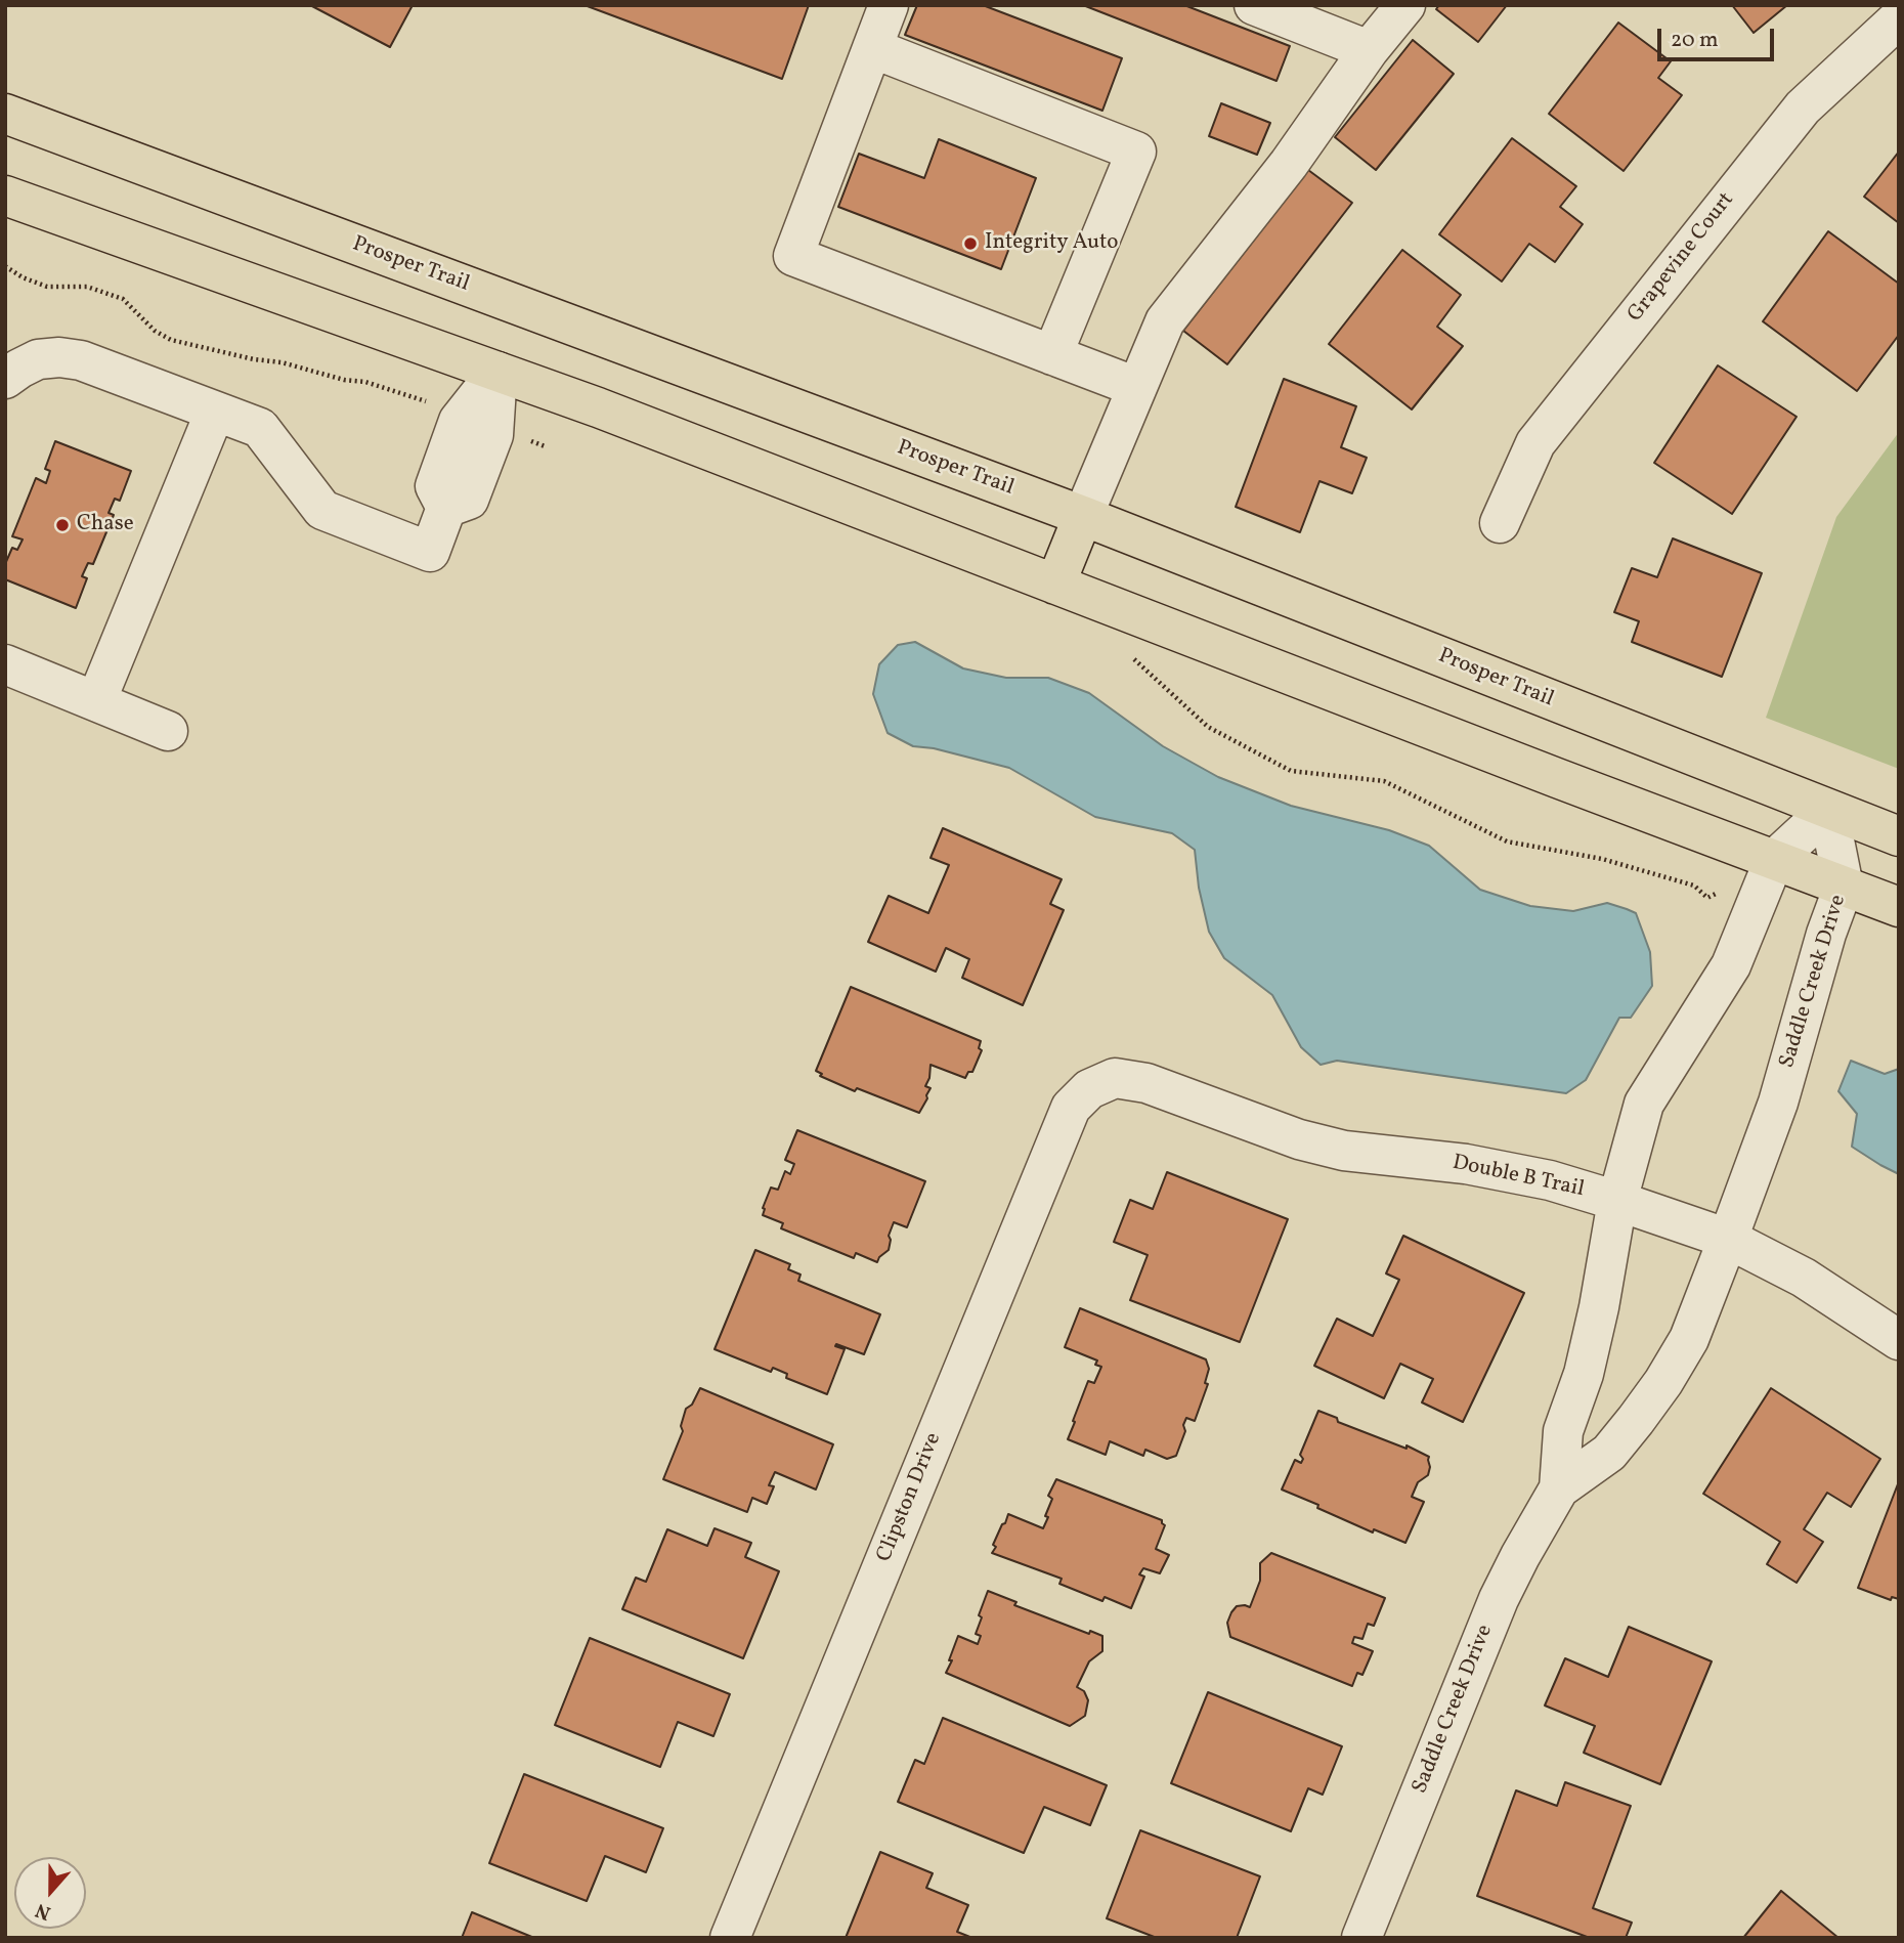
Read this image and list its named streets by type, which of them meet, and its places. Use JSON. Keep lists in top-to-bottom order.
{
  "streets": {
    "main road": ["Prosper Trail"],
    "street": [
      "Grapevine Court",
      "Saddle Creek Drive",
      "Double B Trail",
      "Clipston Drive"
    ]
  },
  "crossings": [
    ["Prosper Trail", "Saddle Creek Drive"],
    ["Saddle Creek Drive", "Double B Trail"],
    ["Double B Trail", "Clipston Drive"]
  ],
  "places": ["Integrity Auto", "Chase"],
  "scale_bar": "20 m",
  "north": "bottom"
}
